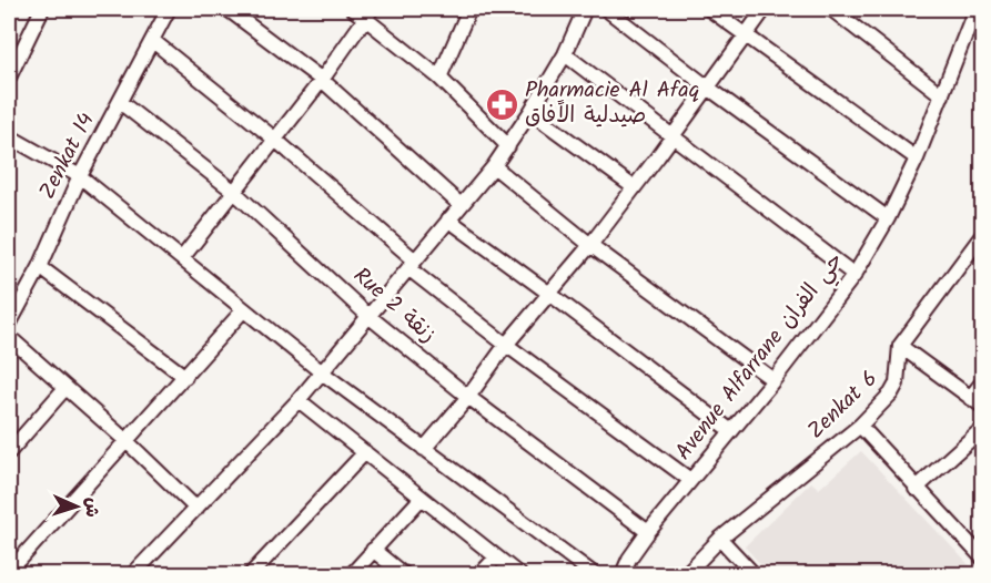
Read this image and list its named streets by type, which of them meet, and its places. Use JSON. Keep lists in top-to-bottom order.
{
  "streets": {
    "street": [
      "Zenkat 14",
      "Rue 2 زنقة",
      "Avenue Alfarrane حي الفران",
      "Zenkat 6"
    ]
  },
  "crossings": [
    ["Zenkat 14", "Rue 2 زنقة"],
    ["Rue 2 زنقة", "Avenue Alfarrane حي الفران"]
  ],
  "places": {
    "pharmacy": ["Pharmacie Al Afaq صيدلية الاًفاق"]
  },
  "north": "right"
}
